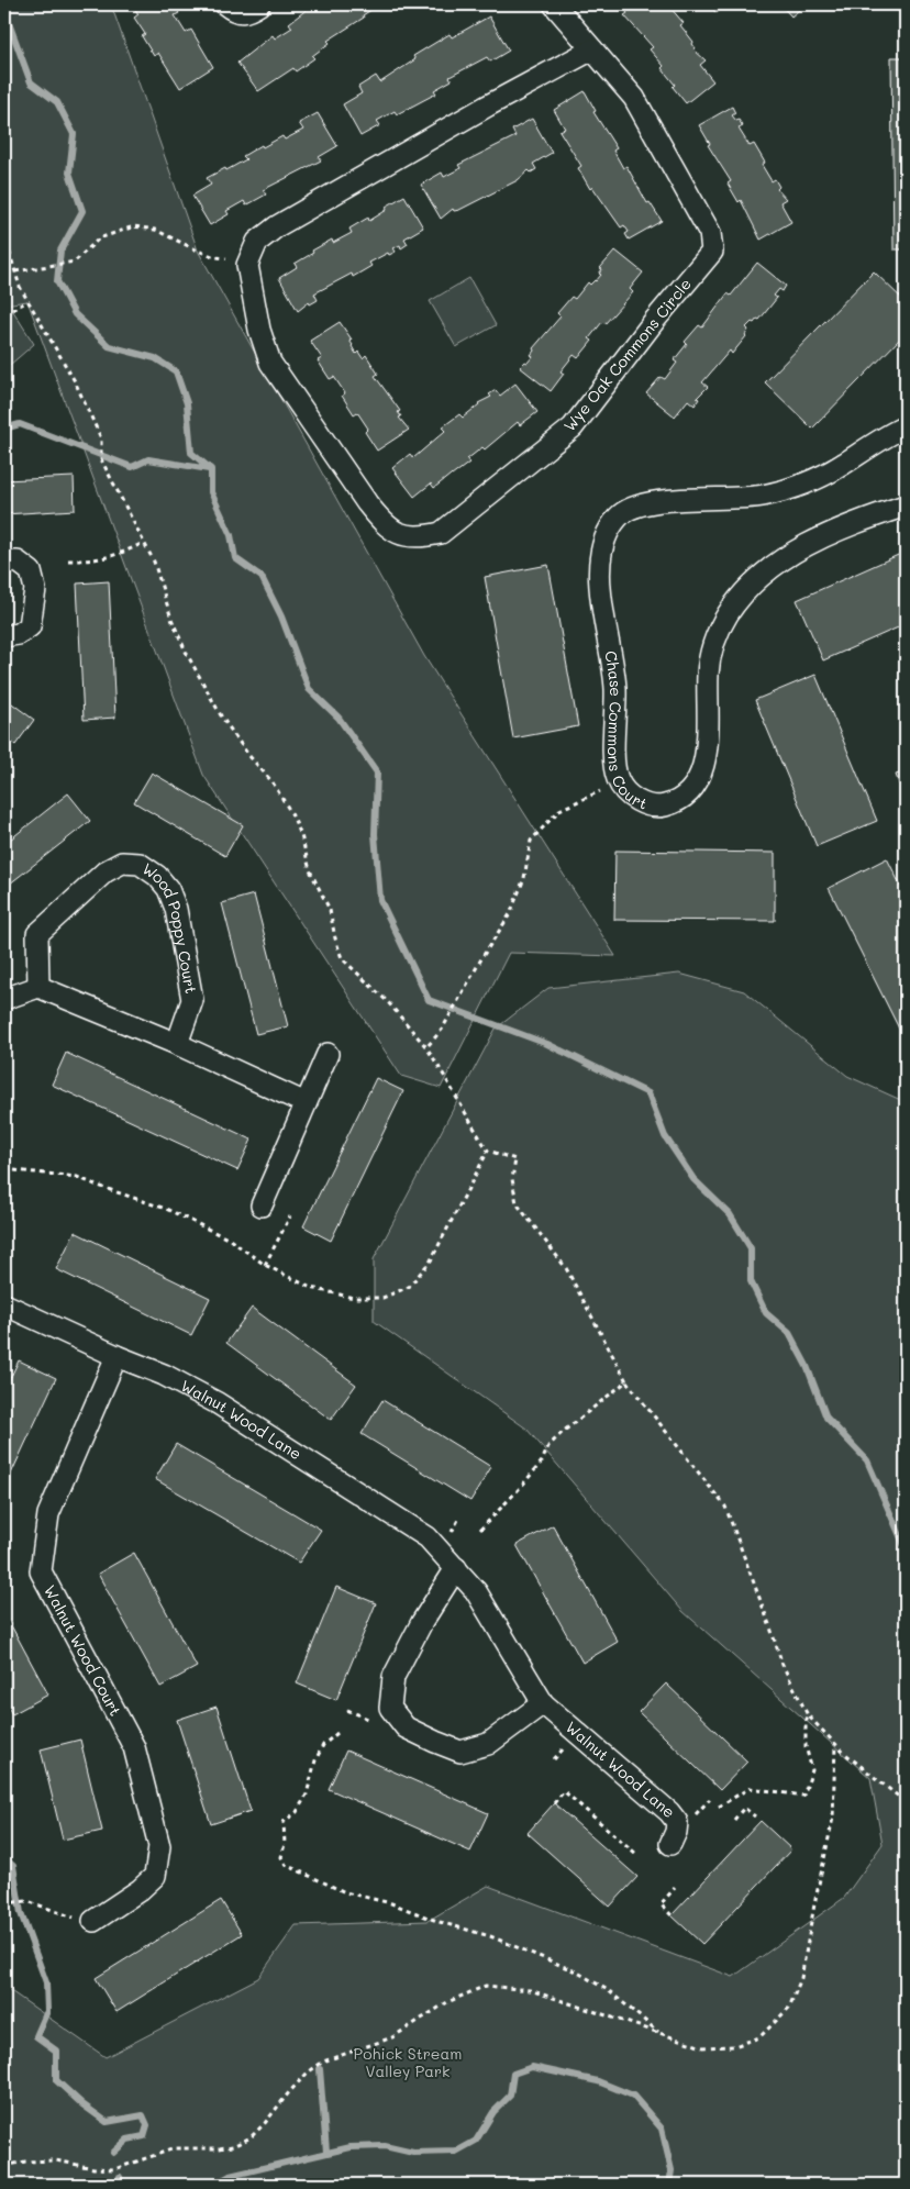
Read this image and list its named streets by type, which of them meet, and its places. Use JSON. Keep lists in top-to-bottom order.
{
  "streets": {
    "street": [
      "Wye Oak Commons Circle",
      "Chase Commons Court",
      "Wood Poppy Court",
      "Walnut Wood Lane",
      "Walnut Wood Court"
    ]
  },
  "crossings": [
    ["Walnut Wood Lane", "Walnut Wood Court"]
  ],
  "parks": ["Pohick Stream Valley Park"]
}
